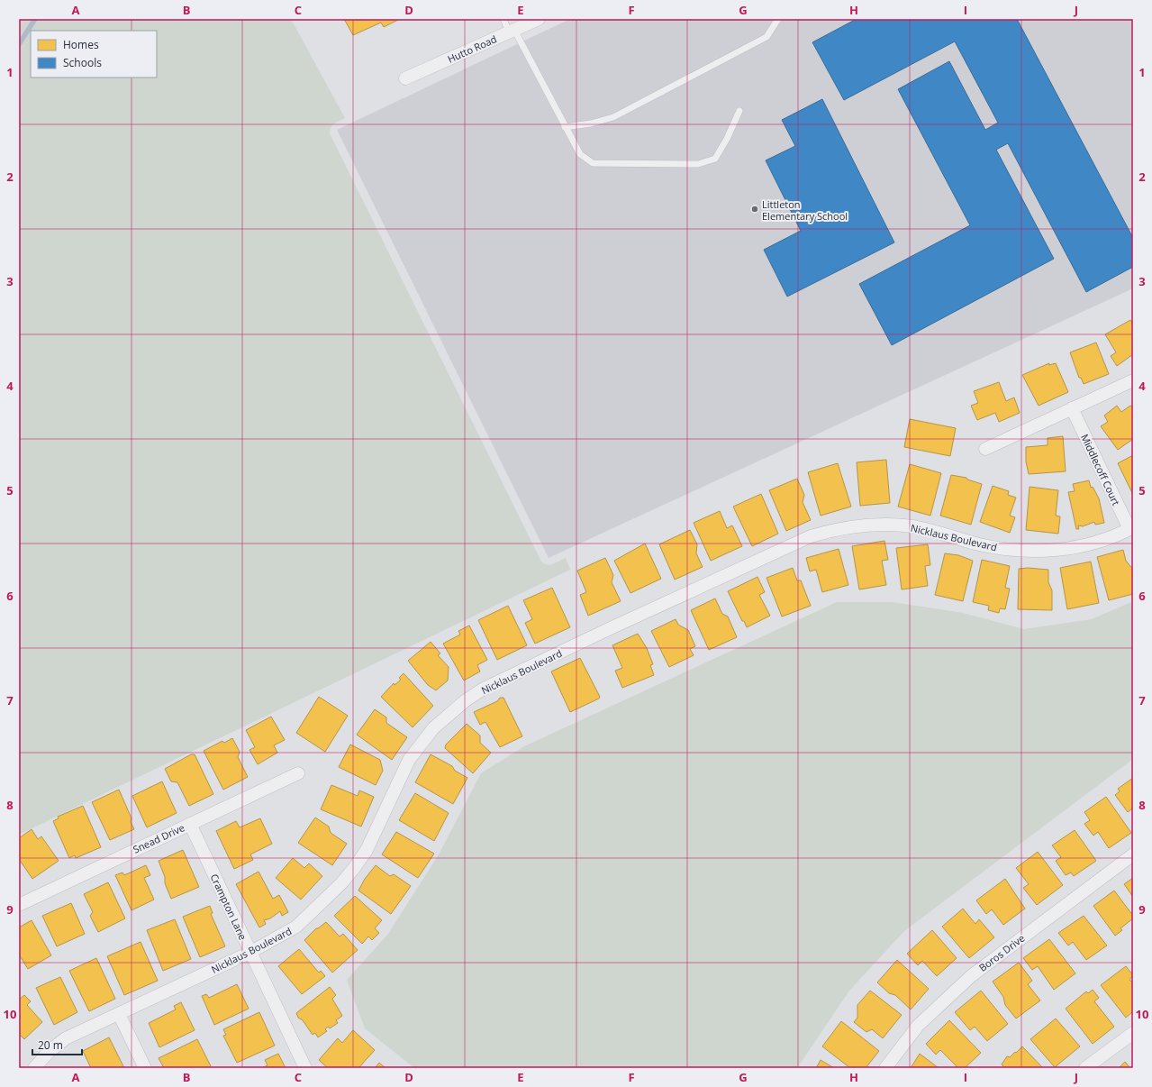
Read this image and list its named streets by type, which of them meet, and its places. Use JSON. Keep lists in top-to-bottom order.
{
  "streets": {
    "street": [
      "Hutto Road",
      "Middlecoff Court",
      "Nicklaus Boulevard",
      "Snead Drive",
      "Crampton Lane",
      "Boros Drive"
    ]
  },
  "crossings": [
    ["Middlecoff Court", "Nicklaus Boulevard"],
    ["Nicklaus Boulevard", "Crampton Lane"],
    ["Snead Drive", "Crampton Lane"]
  ],
  "places": ["Littleton Elementary School"],
  "legend": ["Homes", "Schools"],
  "scale_bar": "20 m",
  "grid": {
    "columns": [
      "A",
      "B",
      "C",
      "D",
      "E",
      "F",
      "G",
      "H",
      "I",
      "J"
    ],
    "rows": [
      "1",
      "2",
      "3",
      "4",
      "5",
      "6",
      "7",
      "8",
      "9",
      "10"
    ]
  }
}
